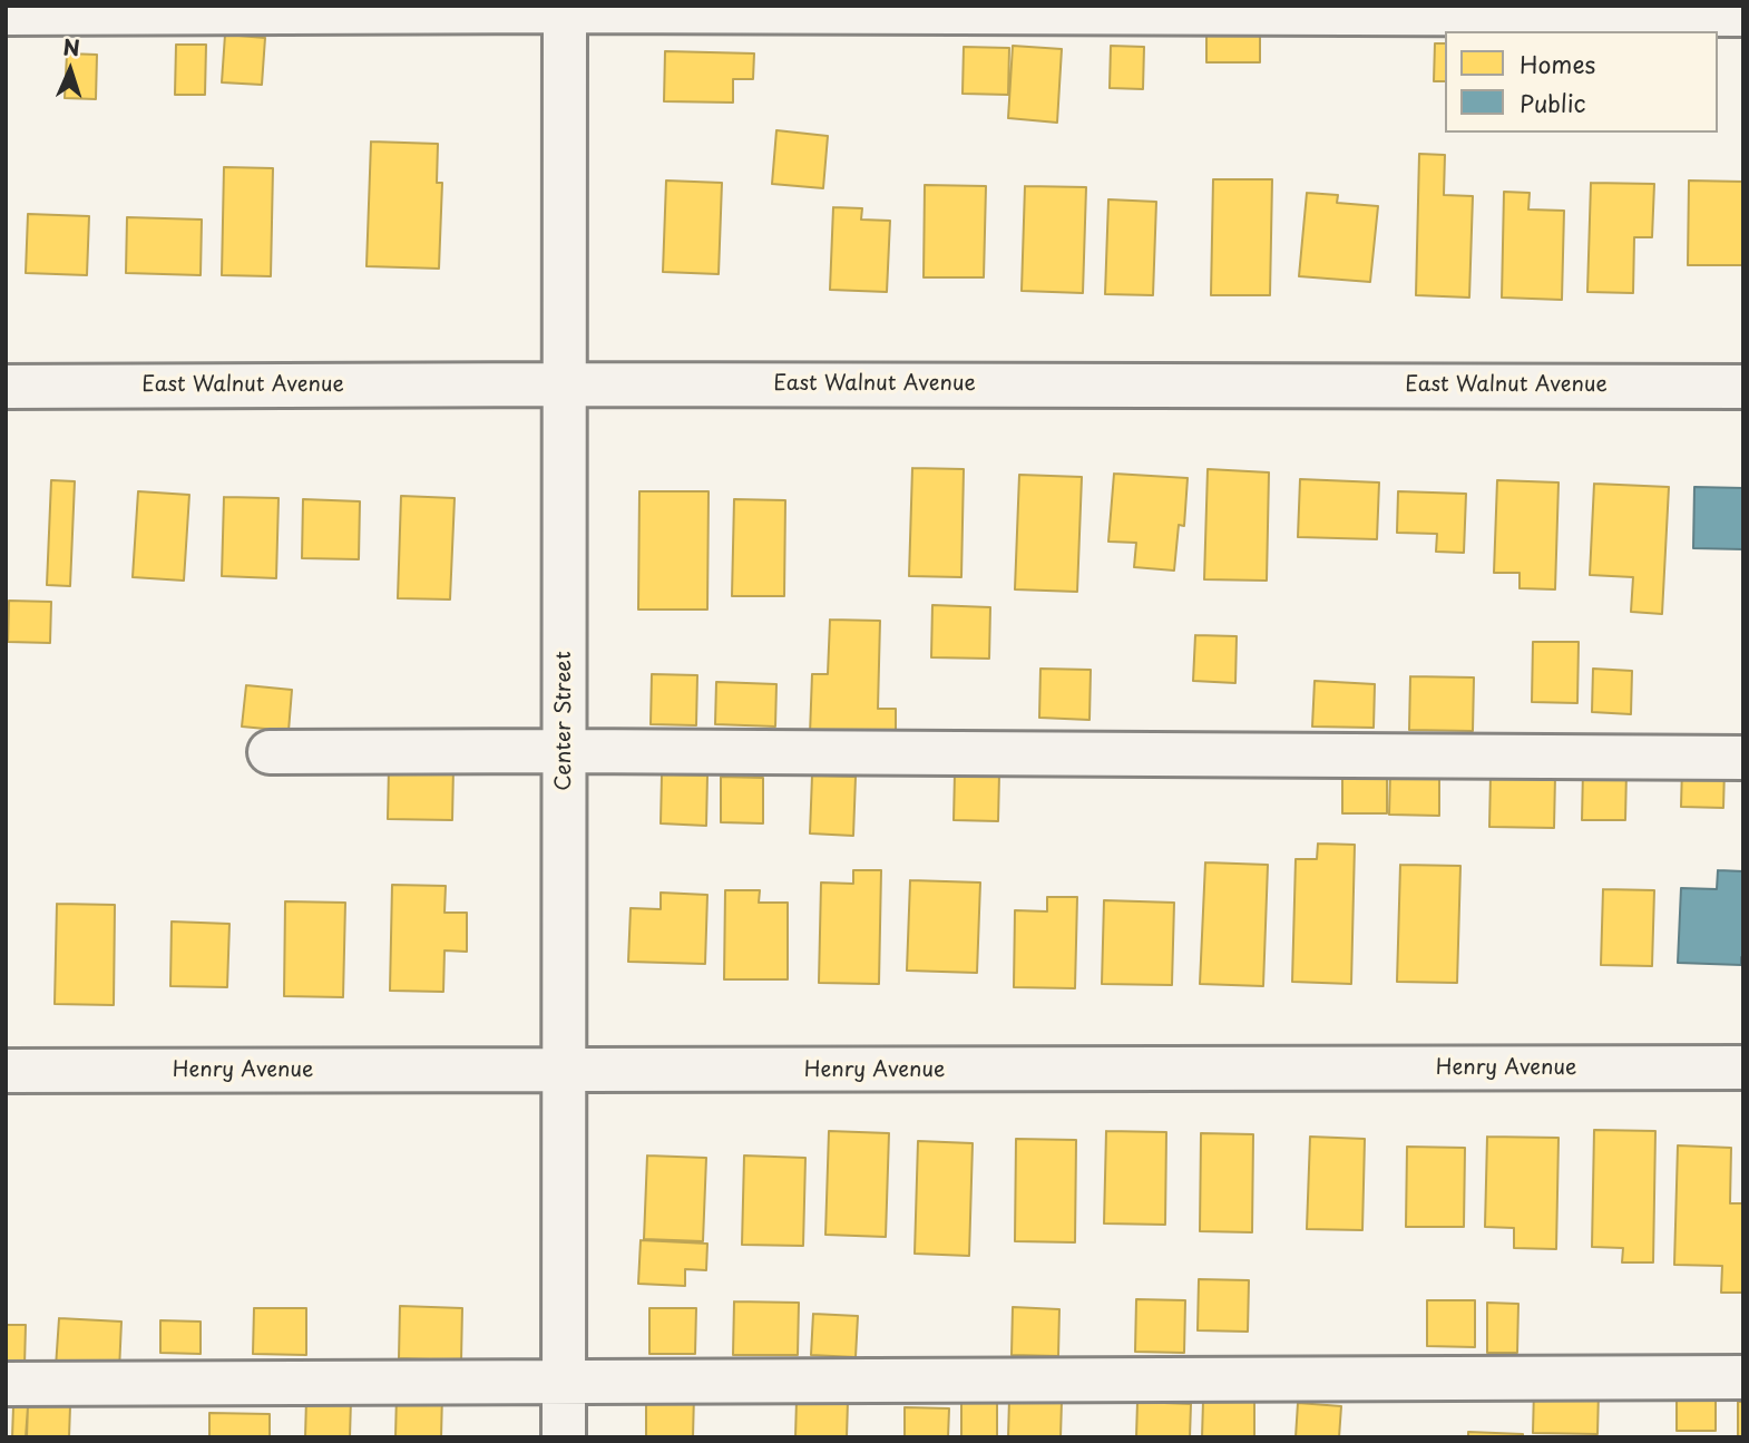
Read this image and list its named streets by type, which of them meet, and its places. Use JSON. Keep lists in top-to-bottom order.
{
  "streets": {
    "street": ["East Walnut Avenue", "Center Street", "Henry Avenue"]
  },
  "crossings": [
    ["East Walnut Avenue", "Center Street"],
    ["Center Street", "Henry Avenue"]
  ],
  "legend": ["Homes", "Public"],
  "north": "top"
}
